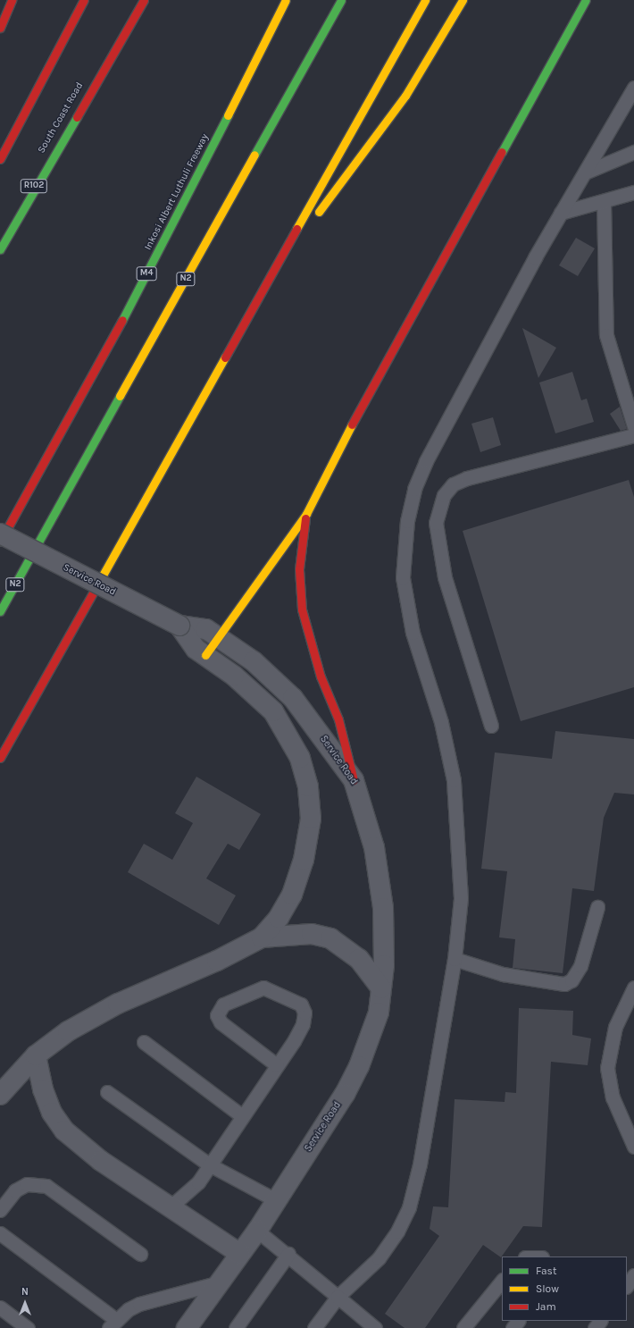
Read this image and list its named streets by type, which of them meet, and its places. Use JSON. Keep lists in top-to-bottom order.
{
  "streets": {
    "main road": [
      "South Coast Road",
      "R102",
      "Inkosi Albert Luthuli Freeway",
      "M4",
      "N2"
    ],
    "street": ["Service Road"]
  },
  "legend": ["Fast", "Slow", "Jam"],
  "north": "top"
}
